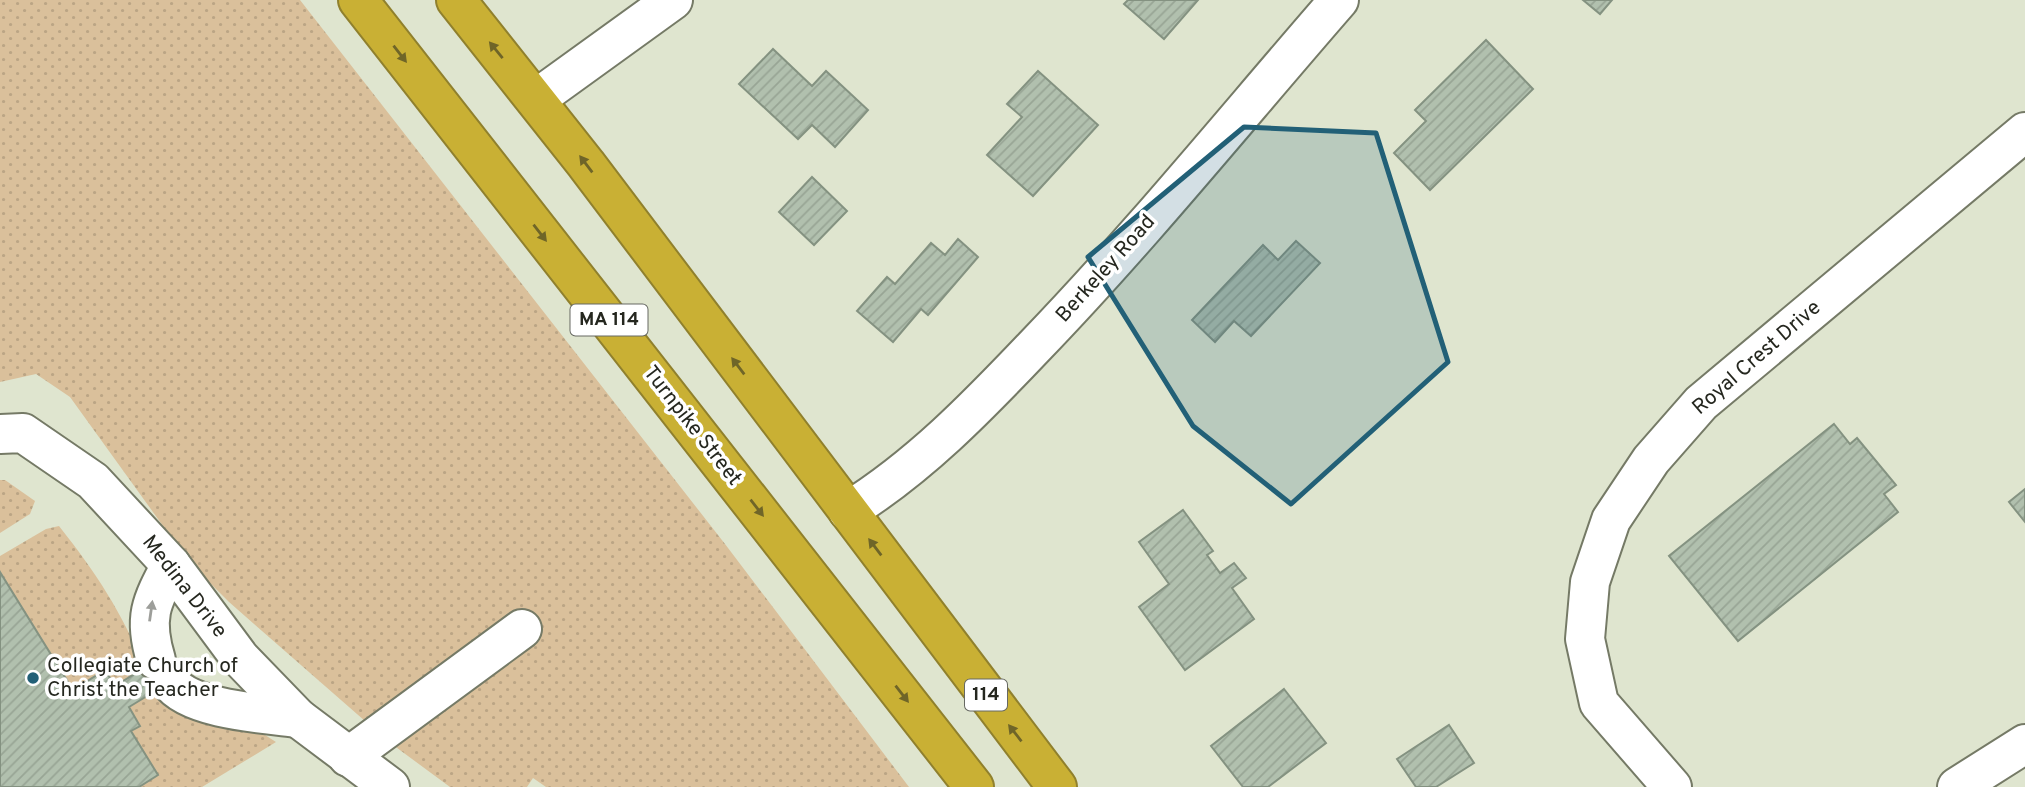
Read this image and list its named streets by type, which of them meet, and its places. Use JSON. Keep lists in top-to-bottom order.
{
  "streets": {
    "highway": ["MA 114", "Turnpike Street", "114"],
    "street": ["Berkeley Road", "Royal Crest Drive", "Medina Drive"]
  },
  "crossings": [
    ["Berkeley Road", "114"]
  ],
  "places": ["Collegiate Church of Christ the Teacher"]
}
